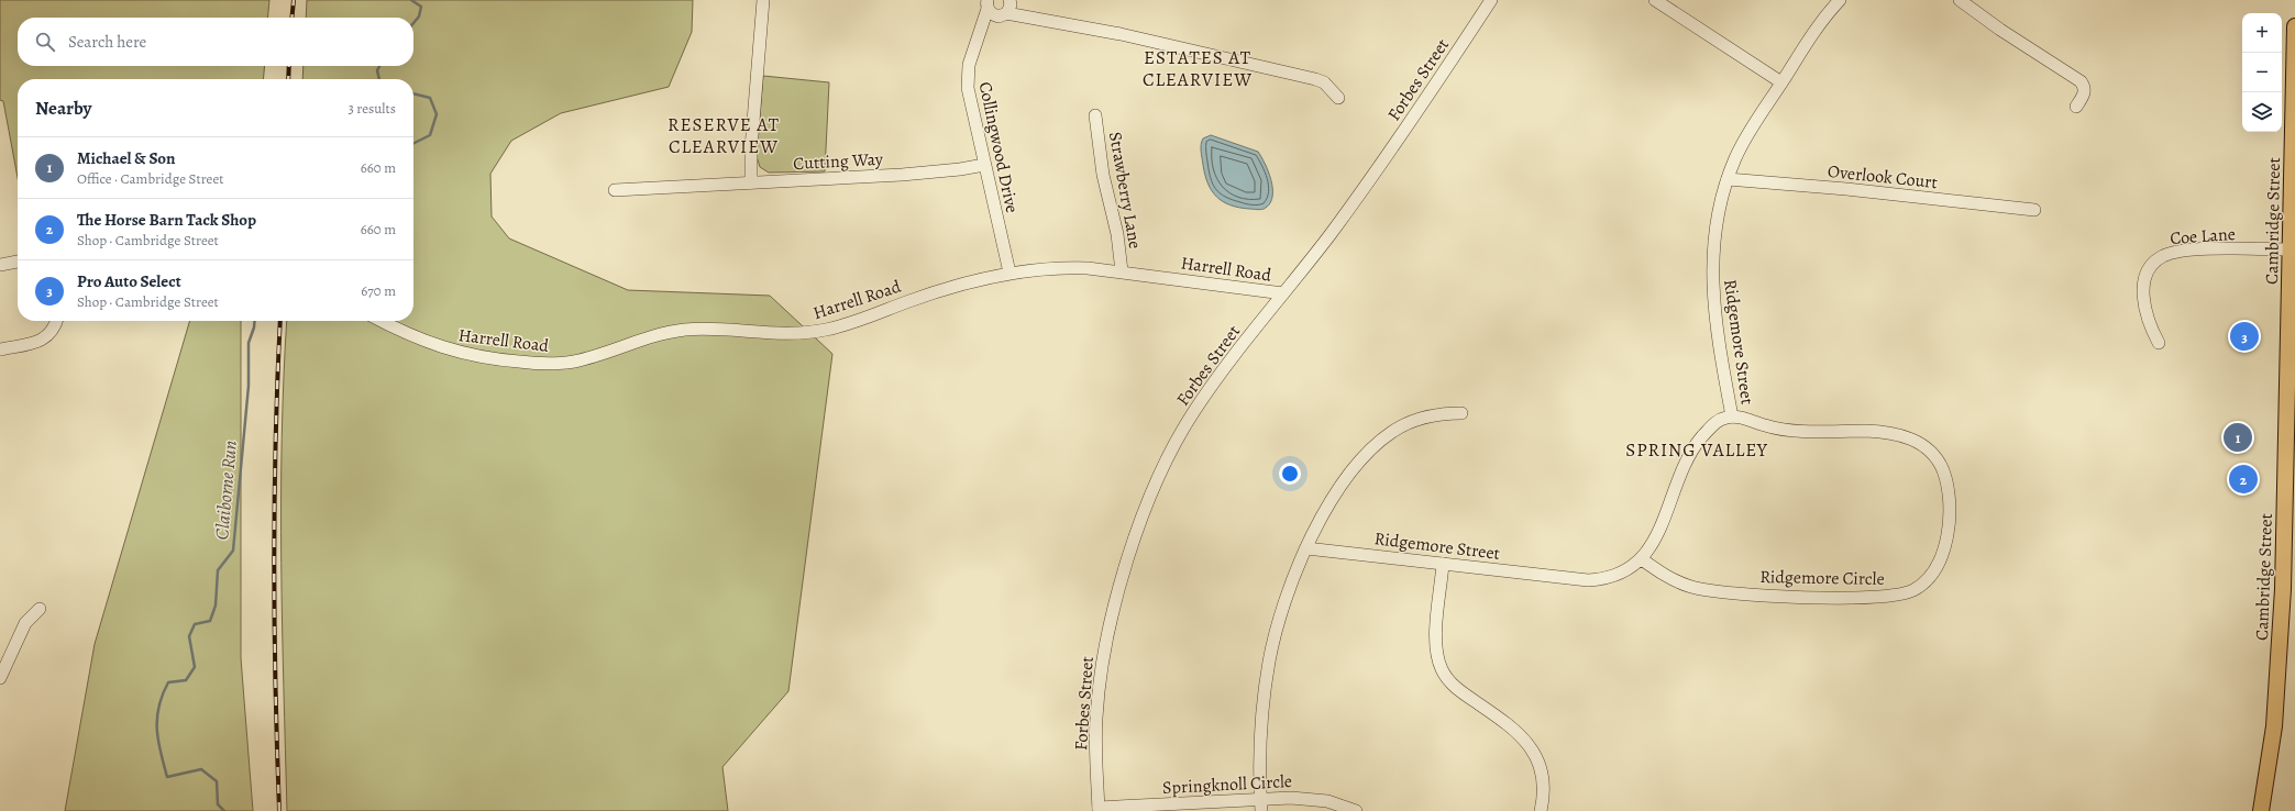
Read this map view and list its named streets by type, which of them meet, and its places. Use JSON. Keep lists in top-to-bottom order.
{
  "streets": {
    "main road": ["Cambridge Street"],
    "street": [
      "Forbes Street",
      "Collingwood Drive",
      "Cutting Way",
      "Overlook Court",
      "Strawberry Lane",
      "Coe Lane",
      "Harrell Road",
      "Ridgemore Street",
      "Ridgemore Circle",
      "Springknoll Circle"
    ]
  },
  "crossings": [
    ["Forbes Street", "Harrell Road"],
    ["Forbes Street", "Springknoll Circle"],
    ["Collingwood Drive", "Cutting Way"],
    ["Collingwood Drive", "Harrell Road"],
    ["Overlook Court", "Ridgemore Street"],
    ["Strawberry Lane", "Harrell Road"],
    ["Cambridge Street", "Coe Lane"],
    ["Ridgemore Street", "Ridgemore Circle"]
  ],
  "districts": ["ESTATES AT CLEARVIEW", "RESERVE AT CLEARVIEW", "SPRING VALLEY"],
  "water": ["Claiborne Run"],
  "page": {
    "map_buttons": ["+", "−"],
    "search": "Search here",
    "heading": ["Nearby", "3 results"],
    "list": [
      {
        "mark": "1",
        "name": "Michael & Son",
        "note": "Office · Cambridge Street",
        "value": "660 m"
      },
      {
        "mark": "2",
        "name": "The Horse Barn Tack Shop",
        "note": "Shop · Cambridge Street",
        "value": "660 m"
      },
      {
        "mark": "3",
        "name": "Pro Auto Select",
        "note": "Shop · Cambridge Street",
        "value": "670 m"
      }
    ],
    "pins": ["3", "1", "2"]
  }
}
